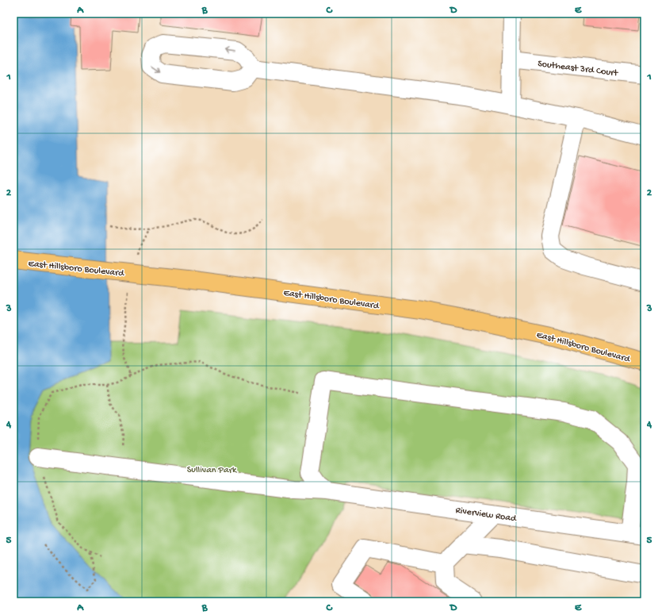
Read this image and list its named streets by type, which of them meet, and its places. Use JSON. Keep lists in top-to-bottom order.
{
  "streets": {
    "main road": ["East Hillsboro Boulevard"],
    "street": ["Southeast 3rd Court", "Riverview Road"]
  },
  "parks": ["Sullivan Park"],
  "grid": {
    "columns": [
      "A",
      "B",
      "C",
      "D",
      "E"
    ],
    "rows": [
      "1",
      "2",
      "3",
      "4",
      "5"
    ]
  }
}
